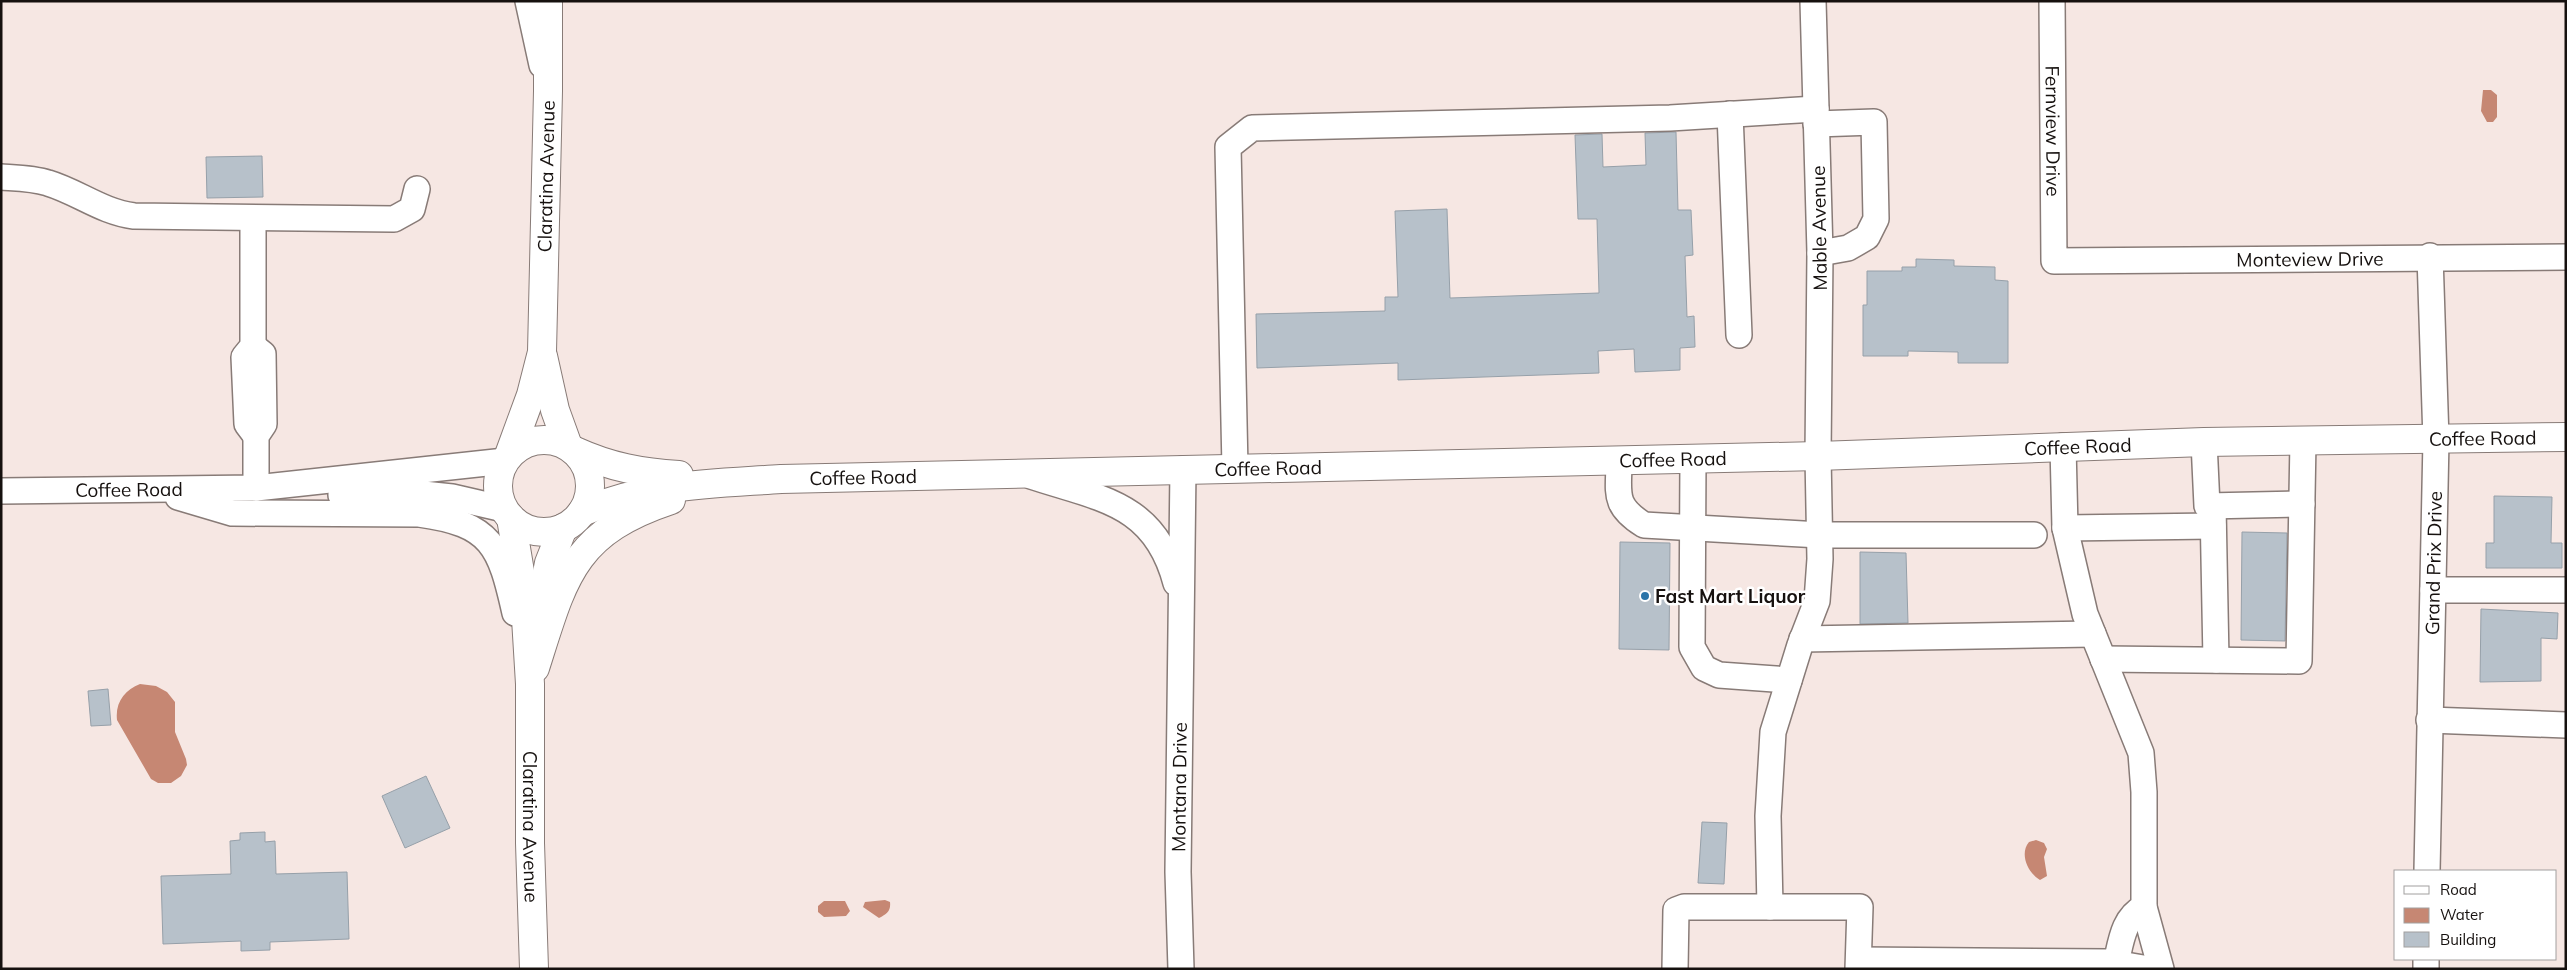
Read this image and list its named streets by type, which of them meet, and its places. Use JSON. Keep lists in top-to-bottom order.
{
  "streets": {
    "main road": ["Claratina Avenue", "Coffee Road"],
    "street": [
      "Fernview Drive",
      "Mable Avenue",
      "Monteview Drive",
      "Grand Prix Drive",
      "Montana Drive"
    ]
  },
  "crossings": [
    ["Fernview Drive", "Monteview Drive"],
    ["Claratina Avenue", "Coffee Road"],
    ["Mable Avenue", "Coffee Road"],
    ["Monteview Drive", "Grand Prix Drive"],
    ["Coffee Road", "Grand Prix Drive"],
    ["Coffee Road", "Montana Drive"]
  ],
  "places": ["Fast Mart Liquor"],
  "legend": ["Road", "Water", "Building"]
}
